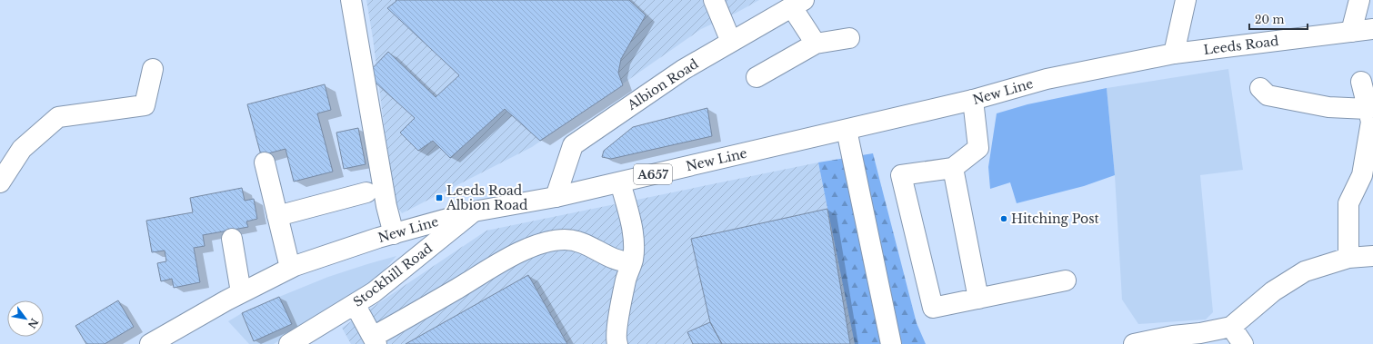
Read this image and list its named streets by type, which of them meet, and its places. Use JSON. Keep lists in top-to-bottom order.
{
  "streets": {
    "street": [
      "Leeds Road",
      "Albion Road",
      "New Line",
      "A657",
      "Stockhill Road"
    ]
  },
  "crossings": [
    ["Leeds Road", "New Line"],
    ["Albion Road", "New Line"],
    ["New Line", "Stockhill Road"]
  ],
  "places": {
    "transit": ["Leeds Road Albion Road"],
    "other": ["Hitching Post"]
  },
  "scale_bar": "20 m",
  "north": "bottom right"
}
